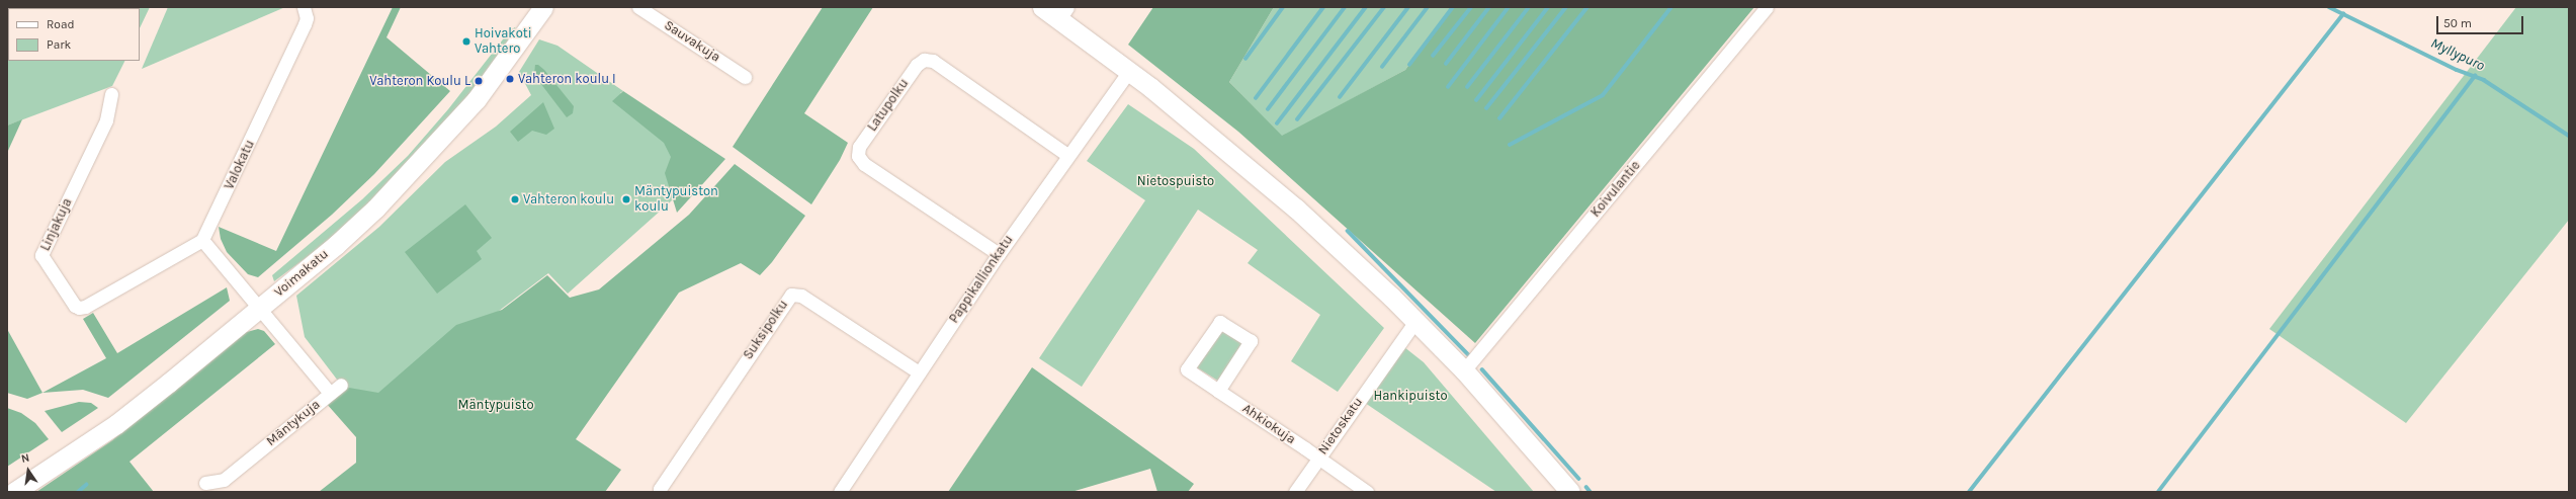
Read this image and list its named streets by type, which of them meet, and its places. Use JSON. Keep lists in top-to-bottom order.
{
  "streets": {
    "street": [
      "Sauvakuja",
      "Latupolku",
      "Valokatu",
      "Koivulantie",
      "Linjakuja",
      "Voimakatu",
      "Pappikallionkatu",
      "Suksipolku",
      "Mäntykuja",
      "Ahkiokuja",
      "Nietoskatu"
    ]
  },
  "crossings": [
    ["Latupolku", "Pappikallionkatu"],
    ["Valokatu", "Linjakuja"],
    ["Voimakatu", "Mäntykuja"],
    ["Pappikallionkatu", "Suksipolku"],
    ["Ahkiokuja", "Nietoskatu"]
  ],
  "water": ["Myllypuro"],
  "parks": ["Nietospuisto", "Hankipuisto", "Mäntypuisto"],
  "places": [
    "Hoivakoti Vahtero",
    "Vahteron koulu I",
    "Vahteron Koulu L",
    "Vahteron koulu",
    "Mäntypuiston koulu"
  ],
  "legend": ["Road", "Park"],
  "scale_bar": "50 m",
  "north": "top"
}
